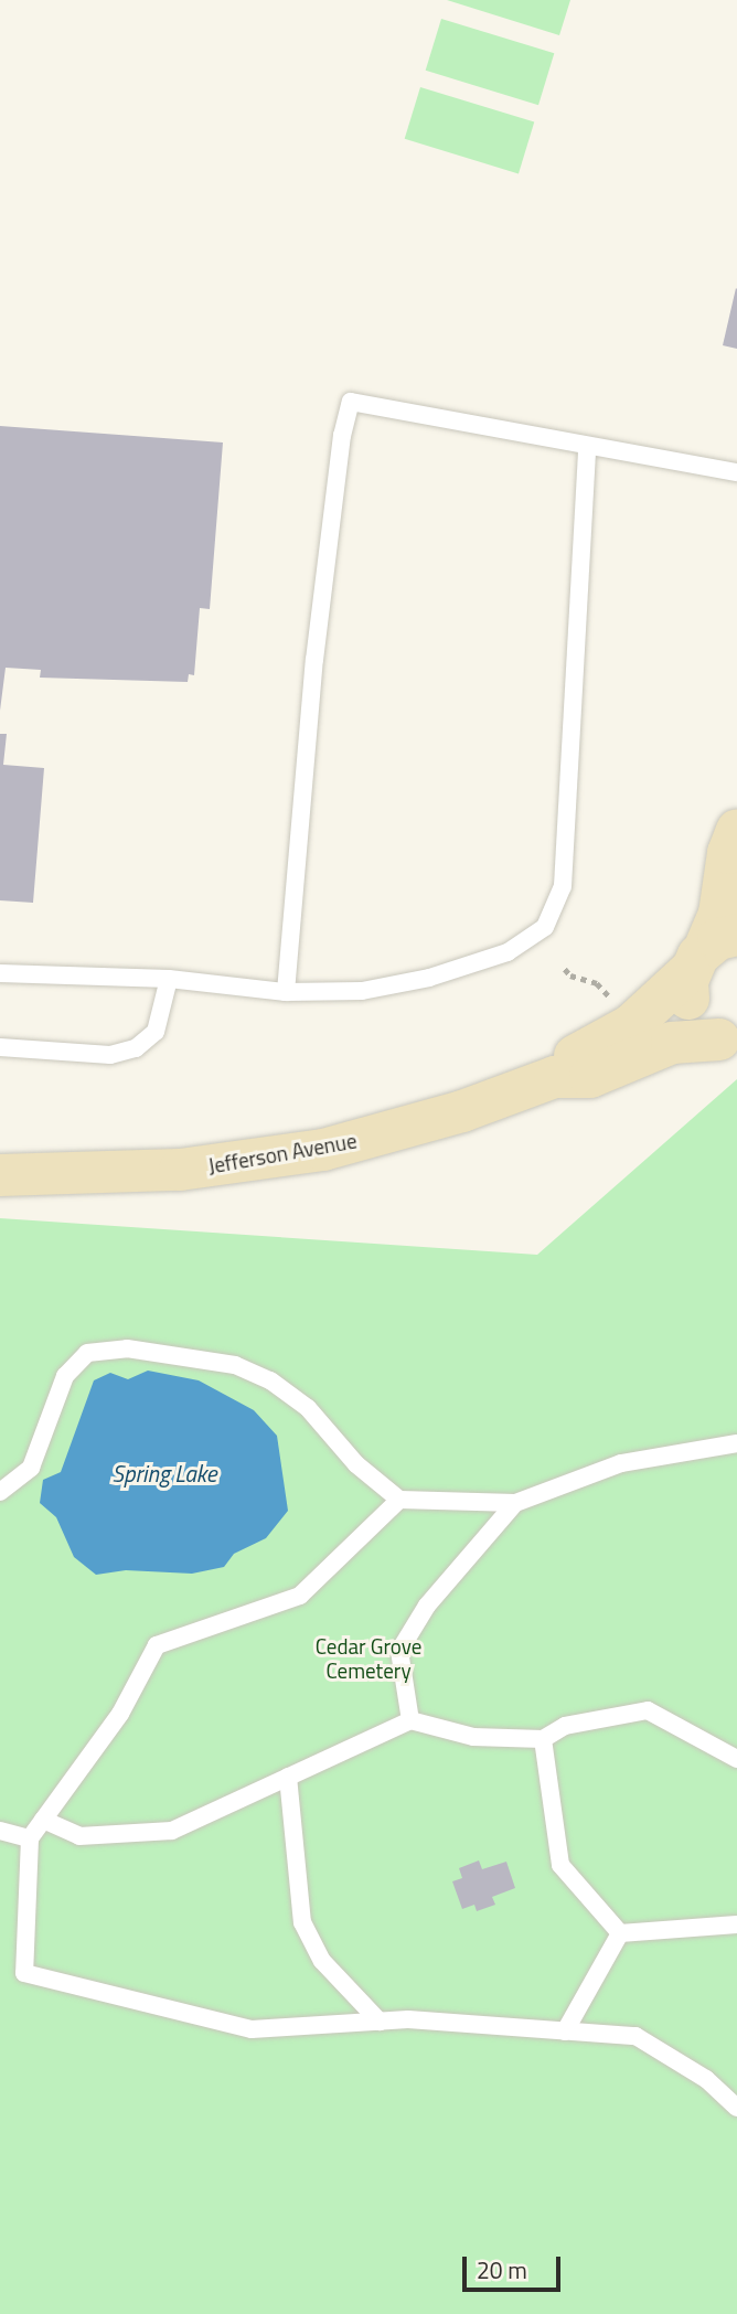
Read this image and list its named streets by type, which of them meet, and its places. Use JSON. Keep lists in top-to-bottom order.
{
  "streets": {
    "main road": ["Jefferson Avenue"]
  },
  "water": ["Spring Lake"],
  "parks": ["Cedar Grove Cemetery"],
  "scale_bar": "20 m"
}
